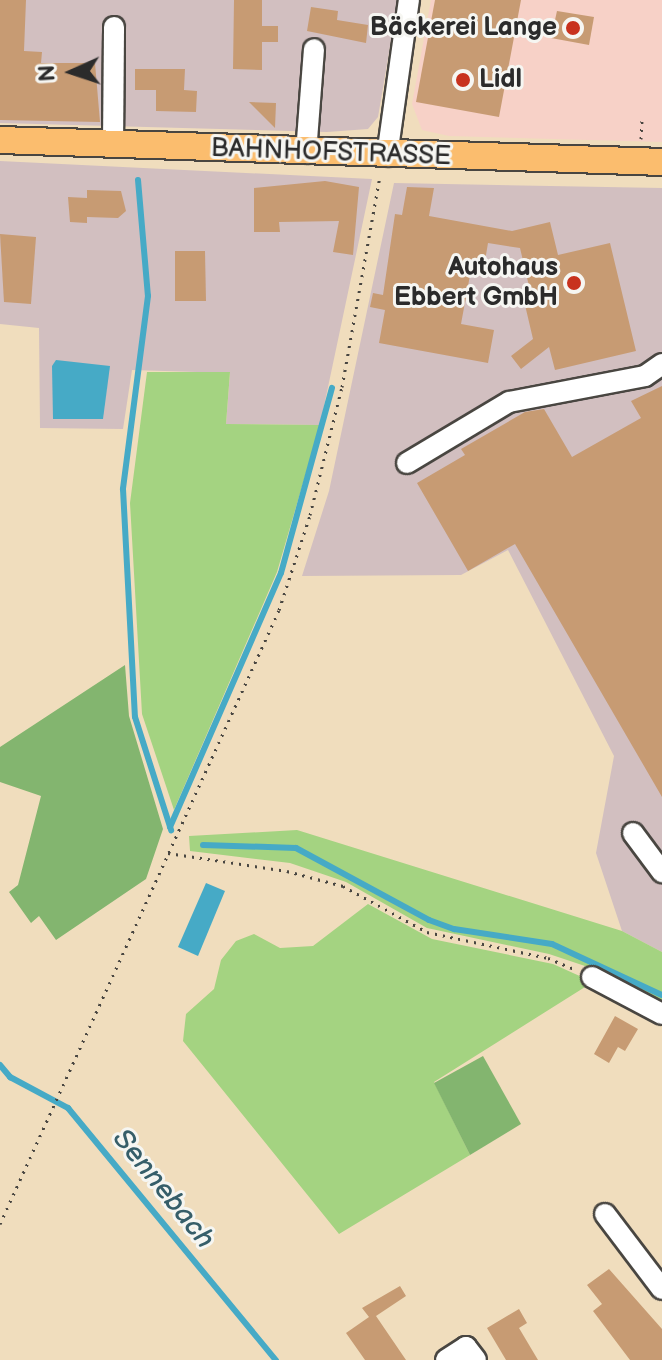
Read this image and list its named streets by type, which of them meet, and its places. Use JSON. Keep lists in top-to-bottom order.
{
  "streets": {
    "main road": ["BAHNHOFSTRASSE"]
  },
  "water": ["Sennebach"],
  "places": ["Bäckerei Lange", "Lidl", "Autohaus Ebbert GmbH"],
  "north": "left"
}
